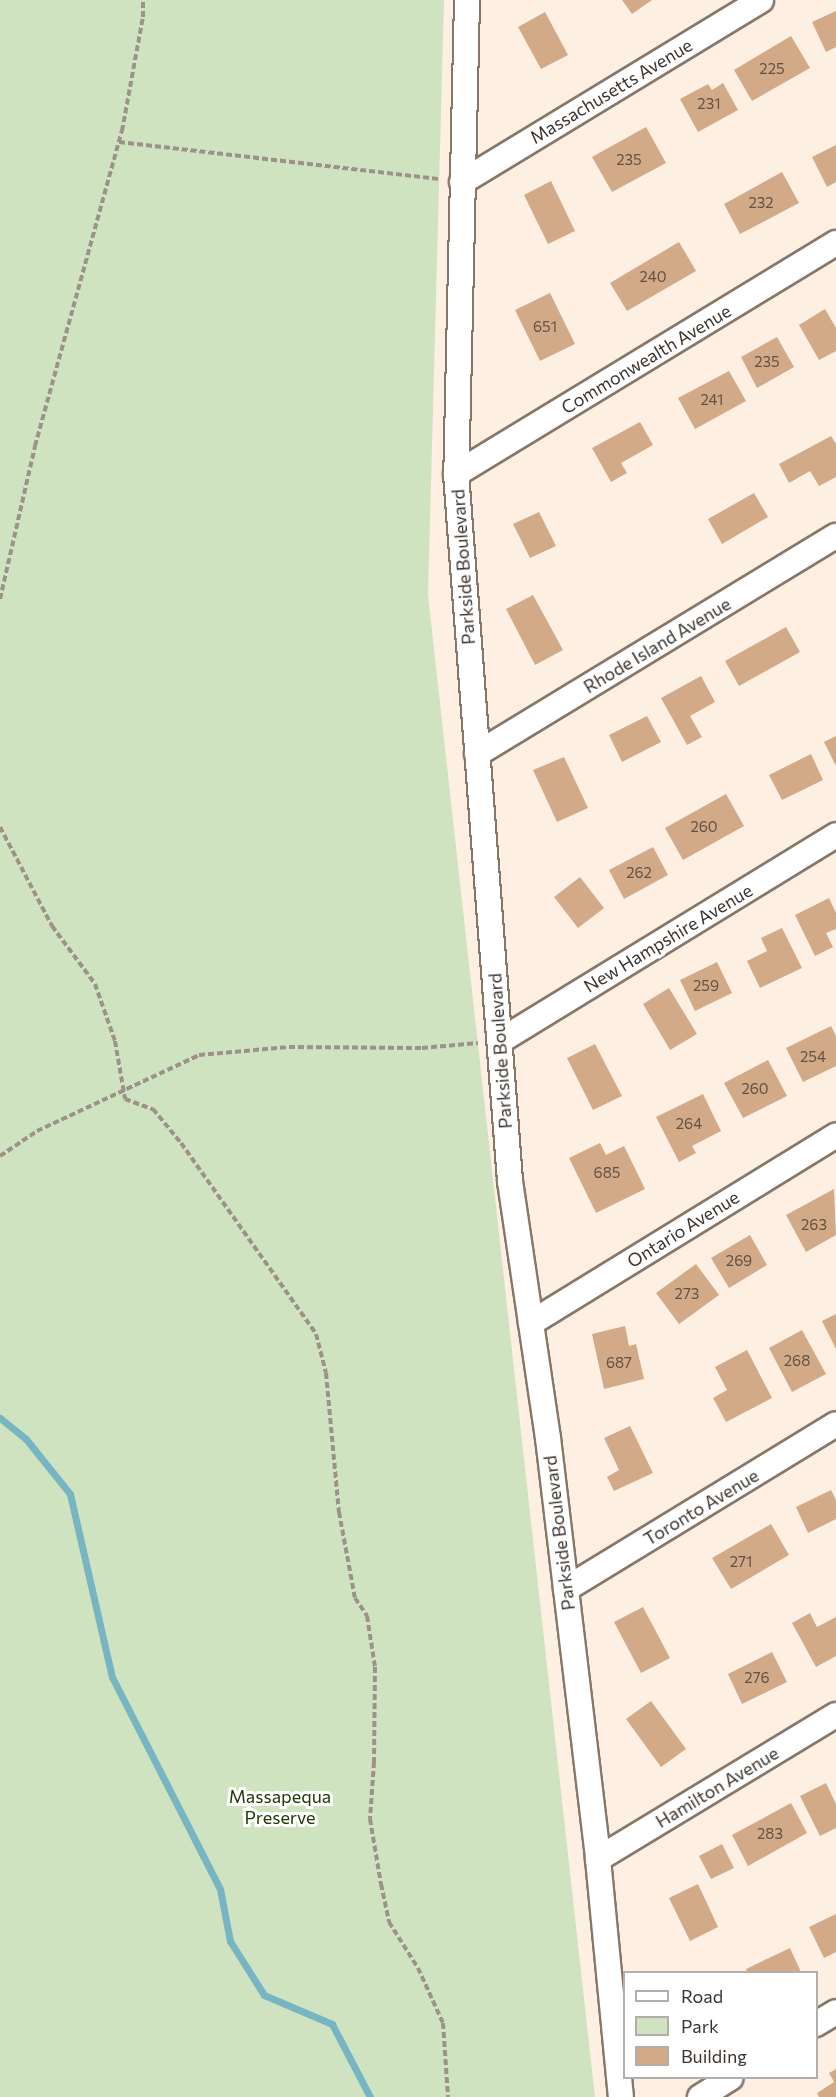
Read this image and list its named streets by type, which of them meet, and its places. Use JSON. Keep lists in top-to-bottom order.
{
  "streets": {
    "street": [
      "Massachusetts Avenue",
      "Commonwealth Avenue",
      "Parkside Boulevard",
      "Rhode Island Avenue",
      "New Hampshire Avenue",
      "Ontario Avenue",
      "Toronto Avenue",
      "Hamilton Avenue"
    ]
  },
  "crossings": [
    ["Massachusetts Avenue", "Parkside Boulevard"],
    ["Commonwealth Avenue", "Parkside Boulevard"],
    ["Parkside Boulevard", "Rhode Island Avenue"],
    ["Parkside Boulevard", "New Hampshire Avenue"],
    ["Parkside Boulevard", "Ontario Avenue"],
    ["Parkside Boulevard", "Toronto Avenue"],
    ["Parkside Boulevard", "Hamilton Avenue"]
  ],
  "parks": ["Massapequa Preserve"],
  "house_numbers": [
    "225",
    "231",
    "235",
    "232",
    "240",
    "651",
    "235",
    "241",
    "260",
    "262",
    "259",
    "254",
    "260",
    "264",
    "685",
    "263",
    "269",
    "273",
    "268",
    "687",
    "271",
    "276",
    "283"
  ],
  "legend": ["Road", "Park", "Building"]
}
